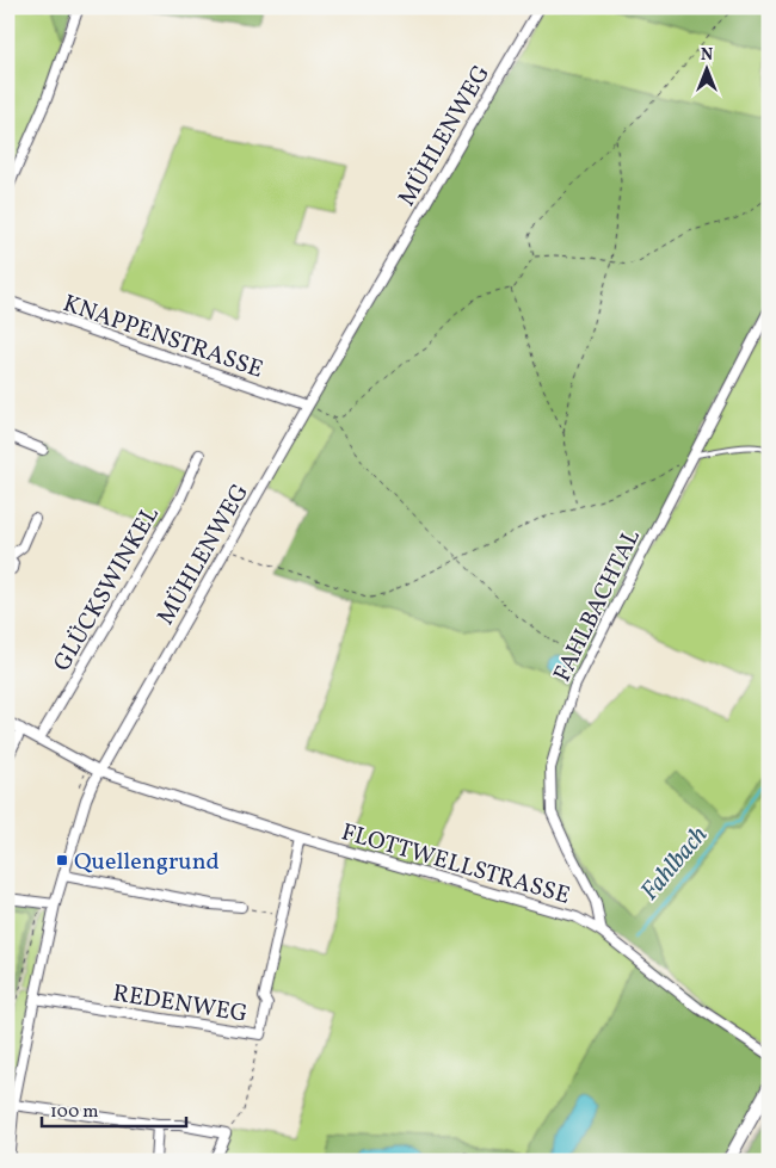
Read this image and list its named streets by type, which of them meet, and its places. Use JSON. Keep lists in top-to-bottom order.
{
  "streets": {
    "street": [
      "MÜHLENWEG",
      "KNAPPENSTRASSE",
      "GLÜCKSWINKEL",
      "FAHLBACHTAL",
      "FLOTTWELLSTRASSE",
      "REDENWEG"
    ]
  },
  "crossings": [
    ["MÜHLENWEG", "KNAPPENSTRASSE"],
    ["MÜHLENWEG", "FLOTTWELLSTRASSE"],
    ["MÜHLENWEG", "REDENWEG"],
    ["GLÜCKSWINKEL", "FLOTTWELLSTRASSE"],
    ["FAHLBACHTAL", "FLOTTWELLSTRASSE"],
    ["FLOTTWELLSTRASSE", "REDENWEG"]
  ],
  "water": ["Fahlbach"],
  "places": {
    "transit": ["Quellengrund"]
  },
  "scale_bar": "100 m",
  "north": "top"
}
